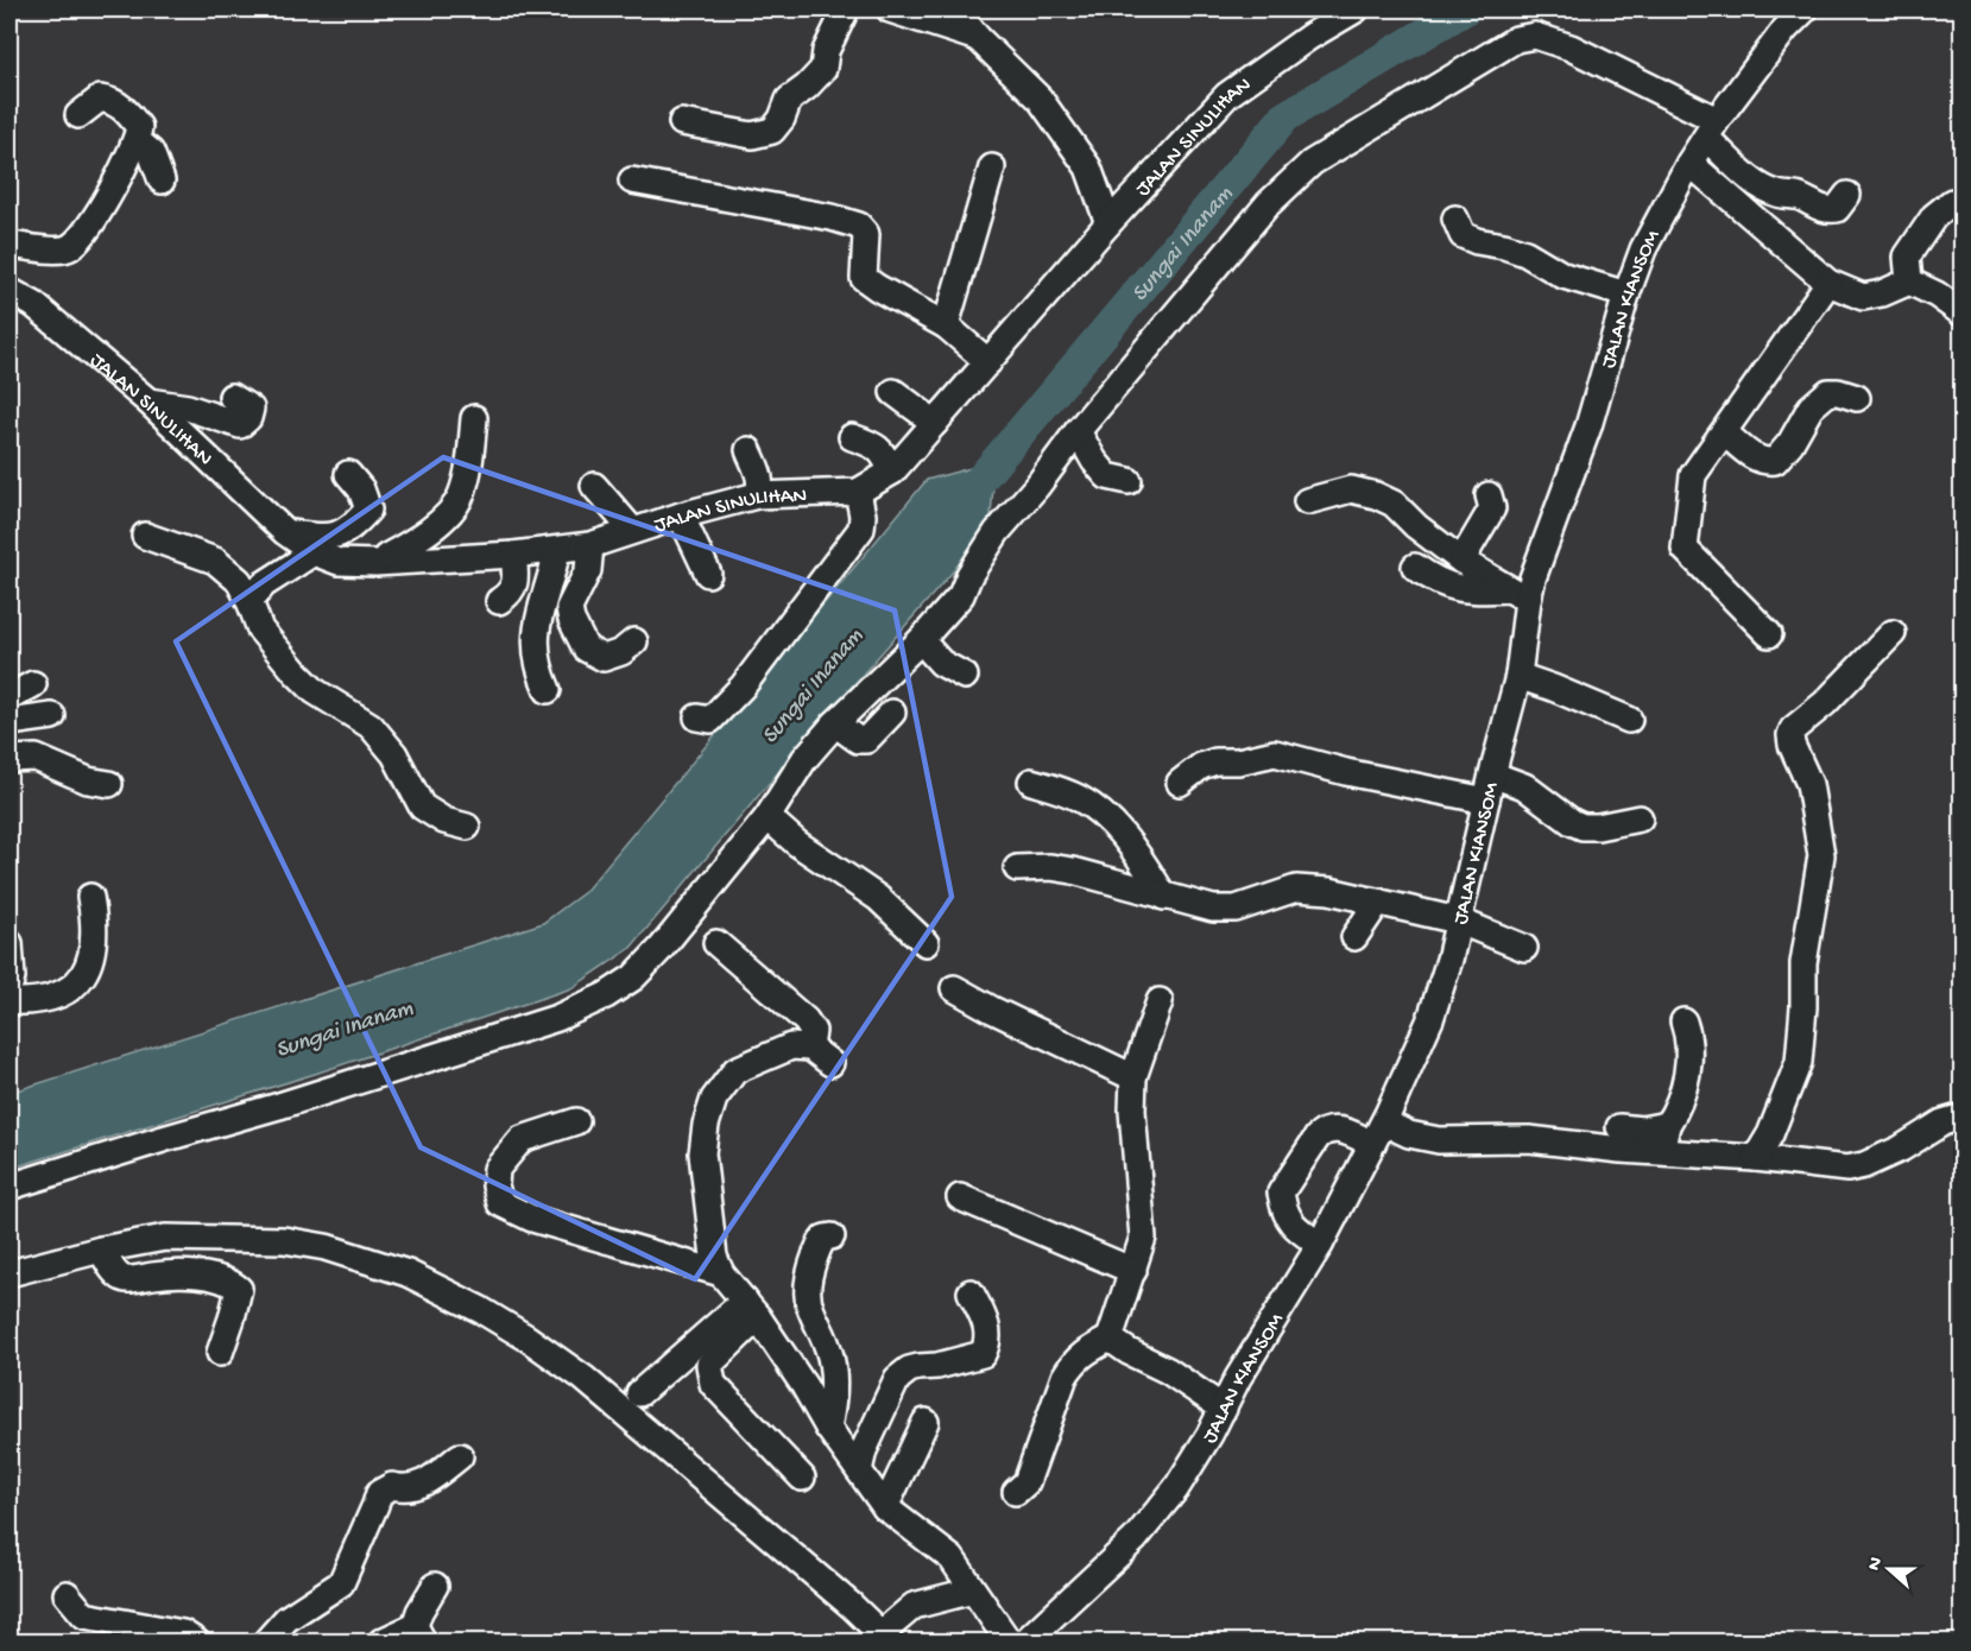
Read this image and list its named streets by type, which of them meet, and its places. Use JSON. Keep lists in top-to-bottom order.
{
  "streets": {
    "street": ["JALAN SINULIHAN", "JALAN KIANSOM"]
  },
  "water": ["Sungai Inanam"],
  "north": "left"
}
